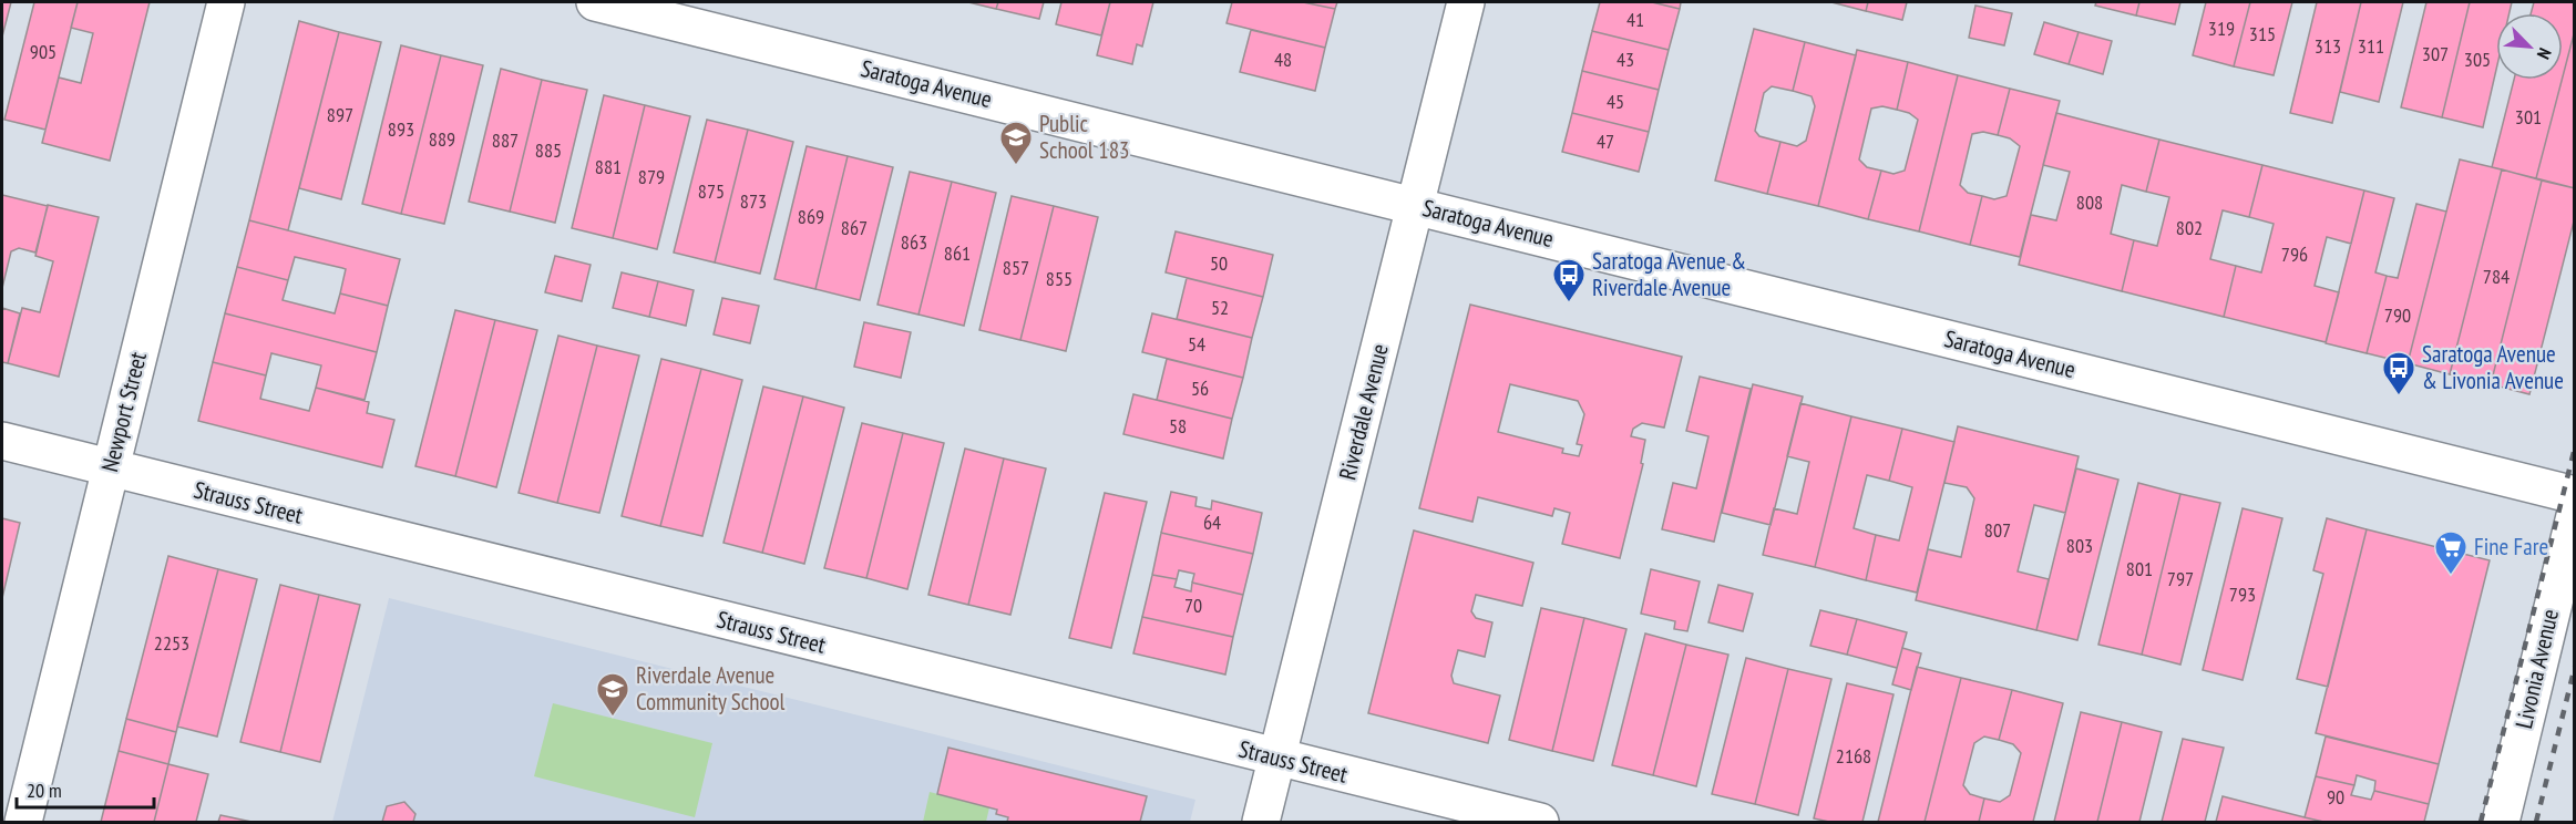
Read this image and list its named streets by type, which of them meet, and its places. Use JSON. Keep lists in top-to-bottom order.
{
  "streets": {
    "street": [
      "Saratoga Avenue",
      "Newport Street",
      "Riverdale Avenue",
      "Strauss Street",
      "Livonia Avenue"
    ]
  },
  "crossings": [
    ["Saratoga Avenue", "Riverdale Avenue"],
    ["Newport Street", "Strauss Street"],
    ["Riverdale Avenue", "Strauss Street"]
  ],
  "places": {
    "school or university": ["Public School 183", "Riverdale Avenue Community School"],
    "bus stop": ["Saratoga Avenue & Riverdale Avenue", "Saratoga Avenue & Livonia Avenue"],
    "supermarket": ["Fine Fare"]
  },
  "house_numbers": [
    "41",
    "319",
    "315",
    "313",
    "311",
    "905",
    "307",
    "48",
    "43",
    "305",
    "45",
    "897",
    "301",
    "893",
    "889",
    "887",
    "47",
    "885",
    "881",
    "879",
    "875",
    "873",
    "808",
    "869",
    "867",
    "802",
    "863",
    "861",
    "796",
    "50",
    "857",
    "784",
    "855",
    "52",
    "790",
    "54",
    "56",
    "58",
    "64",
    "807",
    "803",
    "801",
    "797",
    "793",
    "70",
    "2253",
    "2168",
    "90"
  ],
  "scale_bar": "20 m",
  "north": "bottom right"
}
